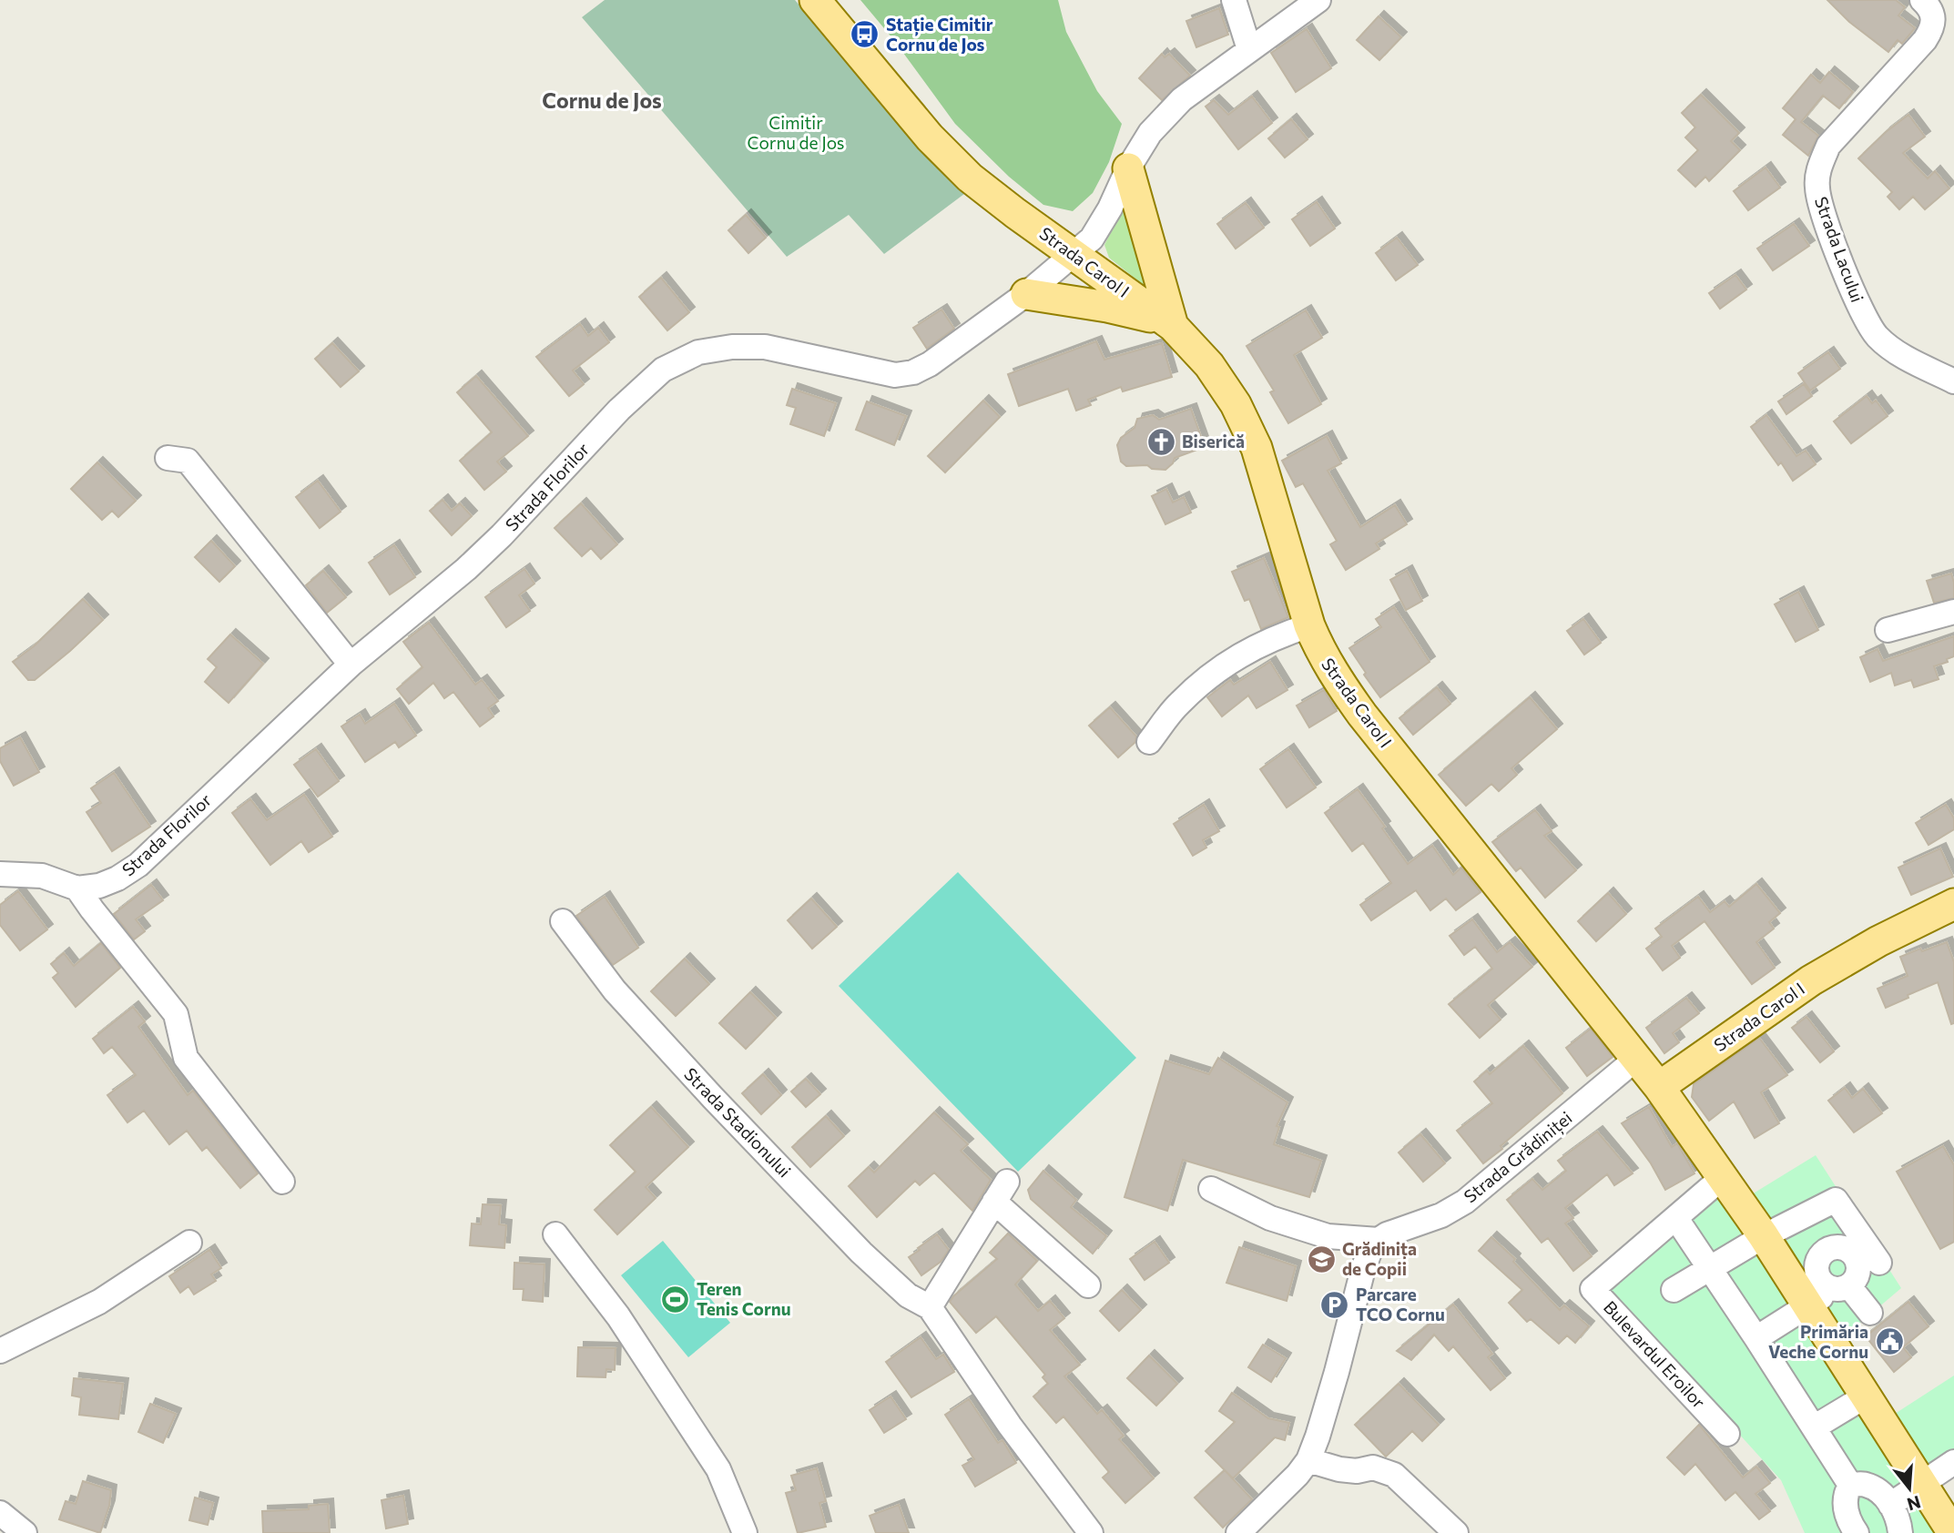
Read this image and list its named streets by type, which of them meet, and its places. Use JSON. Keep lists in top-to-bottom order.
{
  "streets": {
    "main road": ["Strada Carol I"],
    "street": [
      "Strada Lacului",
      "Strada Florilor",
      "Strada Stadionului",
      "Strada Grădiniței",
      "Bulevardul Eroilor"
    ]
  },
  "crossings": [
    ["Strada Carol I", "Strada Florilor"],
    ["Strada Carol I", "Strada Grădiniței"]
  ],
  "districts": ["Cornu de Jos"],
  "parks": ["Cimitir Cornu de Jos"],
  "places": {
    "bus stop": ["Stație Cimitir Cornu de Jos"],
    "church": ["Biserică"],
    "school or university": ["Grădinița de Copii"],
    "sports": ["Teren Tenis Cornu"],
    "parking": ["Parcare TCO Cornu"],
    "public building": ["Primăria Veche Cornu"]
  },
  "north": "bottom"
}
